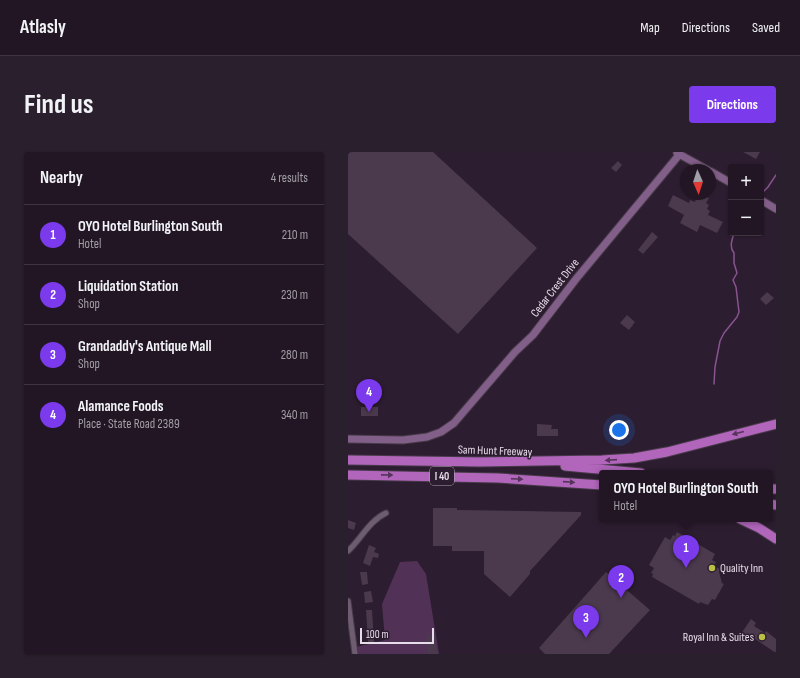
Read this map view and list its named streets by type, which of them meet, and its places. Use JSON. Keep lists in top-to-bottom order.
{
  "streets": {
    "highway": ["Sam Hunt Freeway", "I 40"],
    "street": ["Cedar Crest Drive"]
  },
  "places": ["Quality Inn", "Royal Inn & Suites"],
  "scale_bar": "100 m",
  "north": "bottom",
  "page": {
    "header": "Atlasly",
    "nav": ["Map", "Directions", "Saved"],
    "buttons": "Directions",
    "title": "Find us",
    "heading": ["Nearby", "4 results"],
    "map_buttons": ["+", "−"],
    "list": [
      {
        "mark": "1",
        "name": "OYO Hotel Burlington South",
        "note": "Hotel",
        "value": "210 m"
      },
      {
        "mark": "2",
        "name": "Liquidation Station",
        "note": "Shop",
        "value": "230 m"
      },
      {
        "mark": "3",
        "name": "Grandaddy's Antique Mall",
        "note": "Shop",
        "value": "280 m"
      },
      {
        "mark": "4",
        "name": "Alamance Foods",
        "note": "Place · State Road 2389",
        "value": "340 m"
      }
    ],
    "pins": [
      "4",
      "1",
      "2",
      "3"
    ],
    "popup": ["OYO Hotel Burlington South", "Hotel"],
    "scale": "100 m"
  }
}
